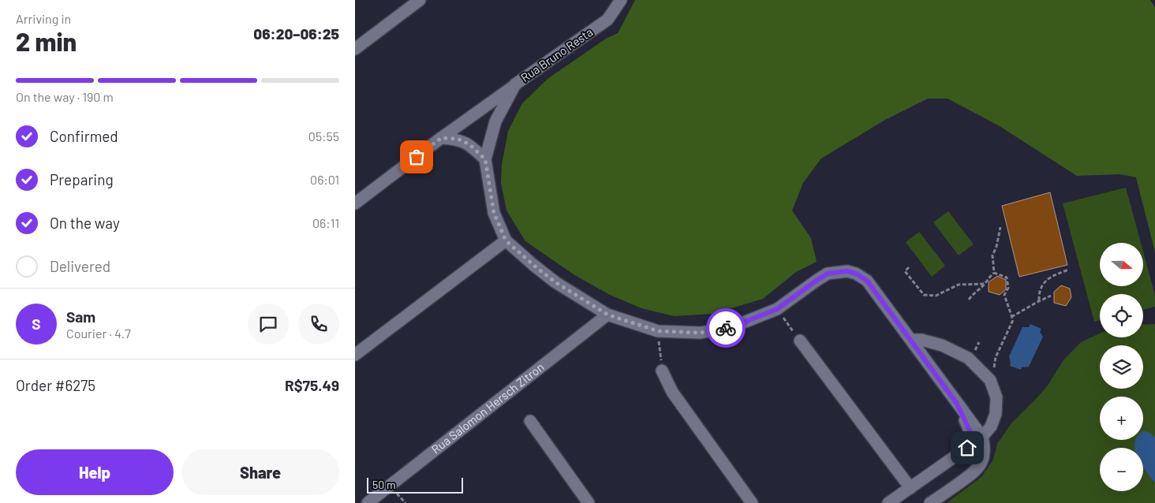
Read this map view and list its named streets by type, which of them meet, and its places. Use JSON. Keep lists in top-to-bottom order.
{
  "streets": {
    "street": ["Rua Bruno Resta", "Rua Salomon Hersch Zitron"]
  },
  "crossings": [
    ["Rua Bruno Resta", "Rua Salomon Hersch Zitron"]
  ],
  "scale_bar": "50 m",
  "north": "right",
  "page": {
    "heading": ["2 min", "Arriving in", "06:20–06:25"],
    "panel": [
      "Sam",
      "Courier · 4.7",
      "Order #6275",
      "R$75.49"
    ],
    "bar": "On the way · 190 m",
    "list": [
      ["Confirmed", "05:55"],
      ["Preparing", "06:01"],
      ["On the way", "06:11"],
      "Delivered"
    ],
    "map_buttons": ["+", "−"],
    "round": "S",
    "buttons": ["Help", "Share"],
    "scale": "50 m"
  }
}
